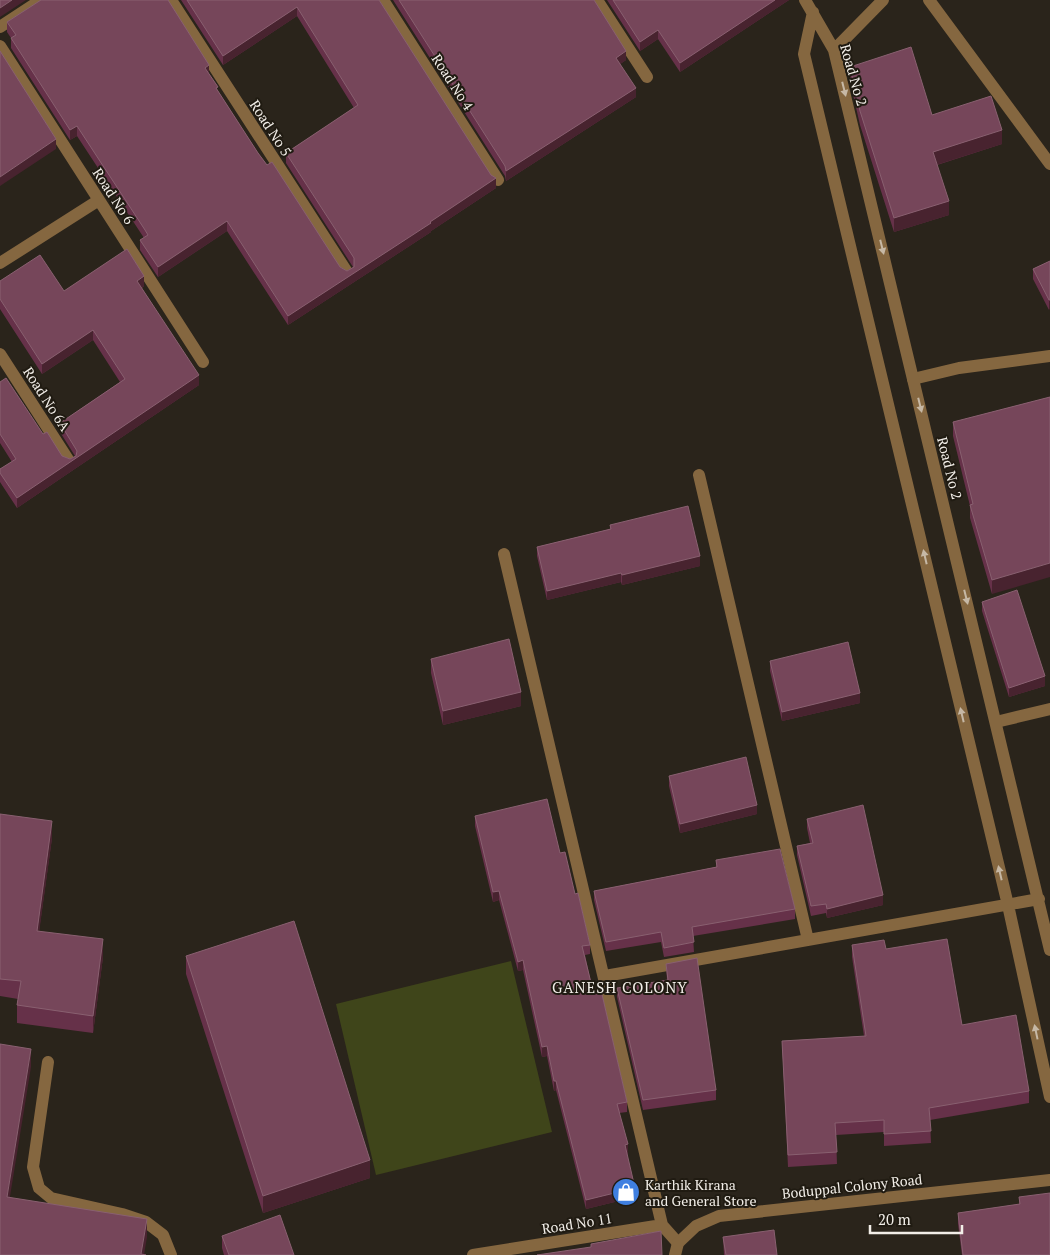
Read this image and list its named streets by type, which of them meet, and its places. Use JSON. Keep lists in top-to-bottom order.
{
  "streets": {
    "street": [
      "Road No 2",
      "Road No 4",
      "Road No 5",
      "Road No 6",
      "Road No 6A",
      "Boduppal Colony Road",
      "Road No 11"
    ]
  },
  "districts": ["GANESH COLONY"],
  "places": {
    "shop": ["Karthik Kirana and General Store"]
  },
  "scale_bar": "20 m"
}
